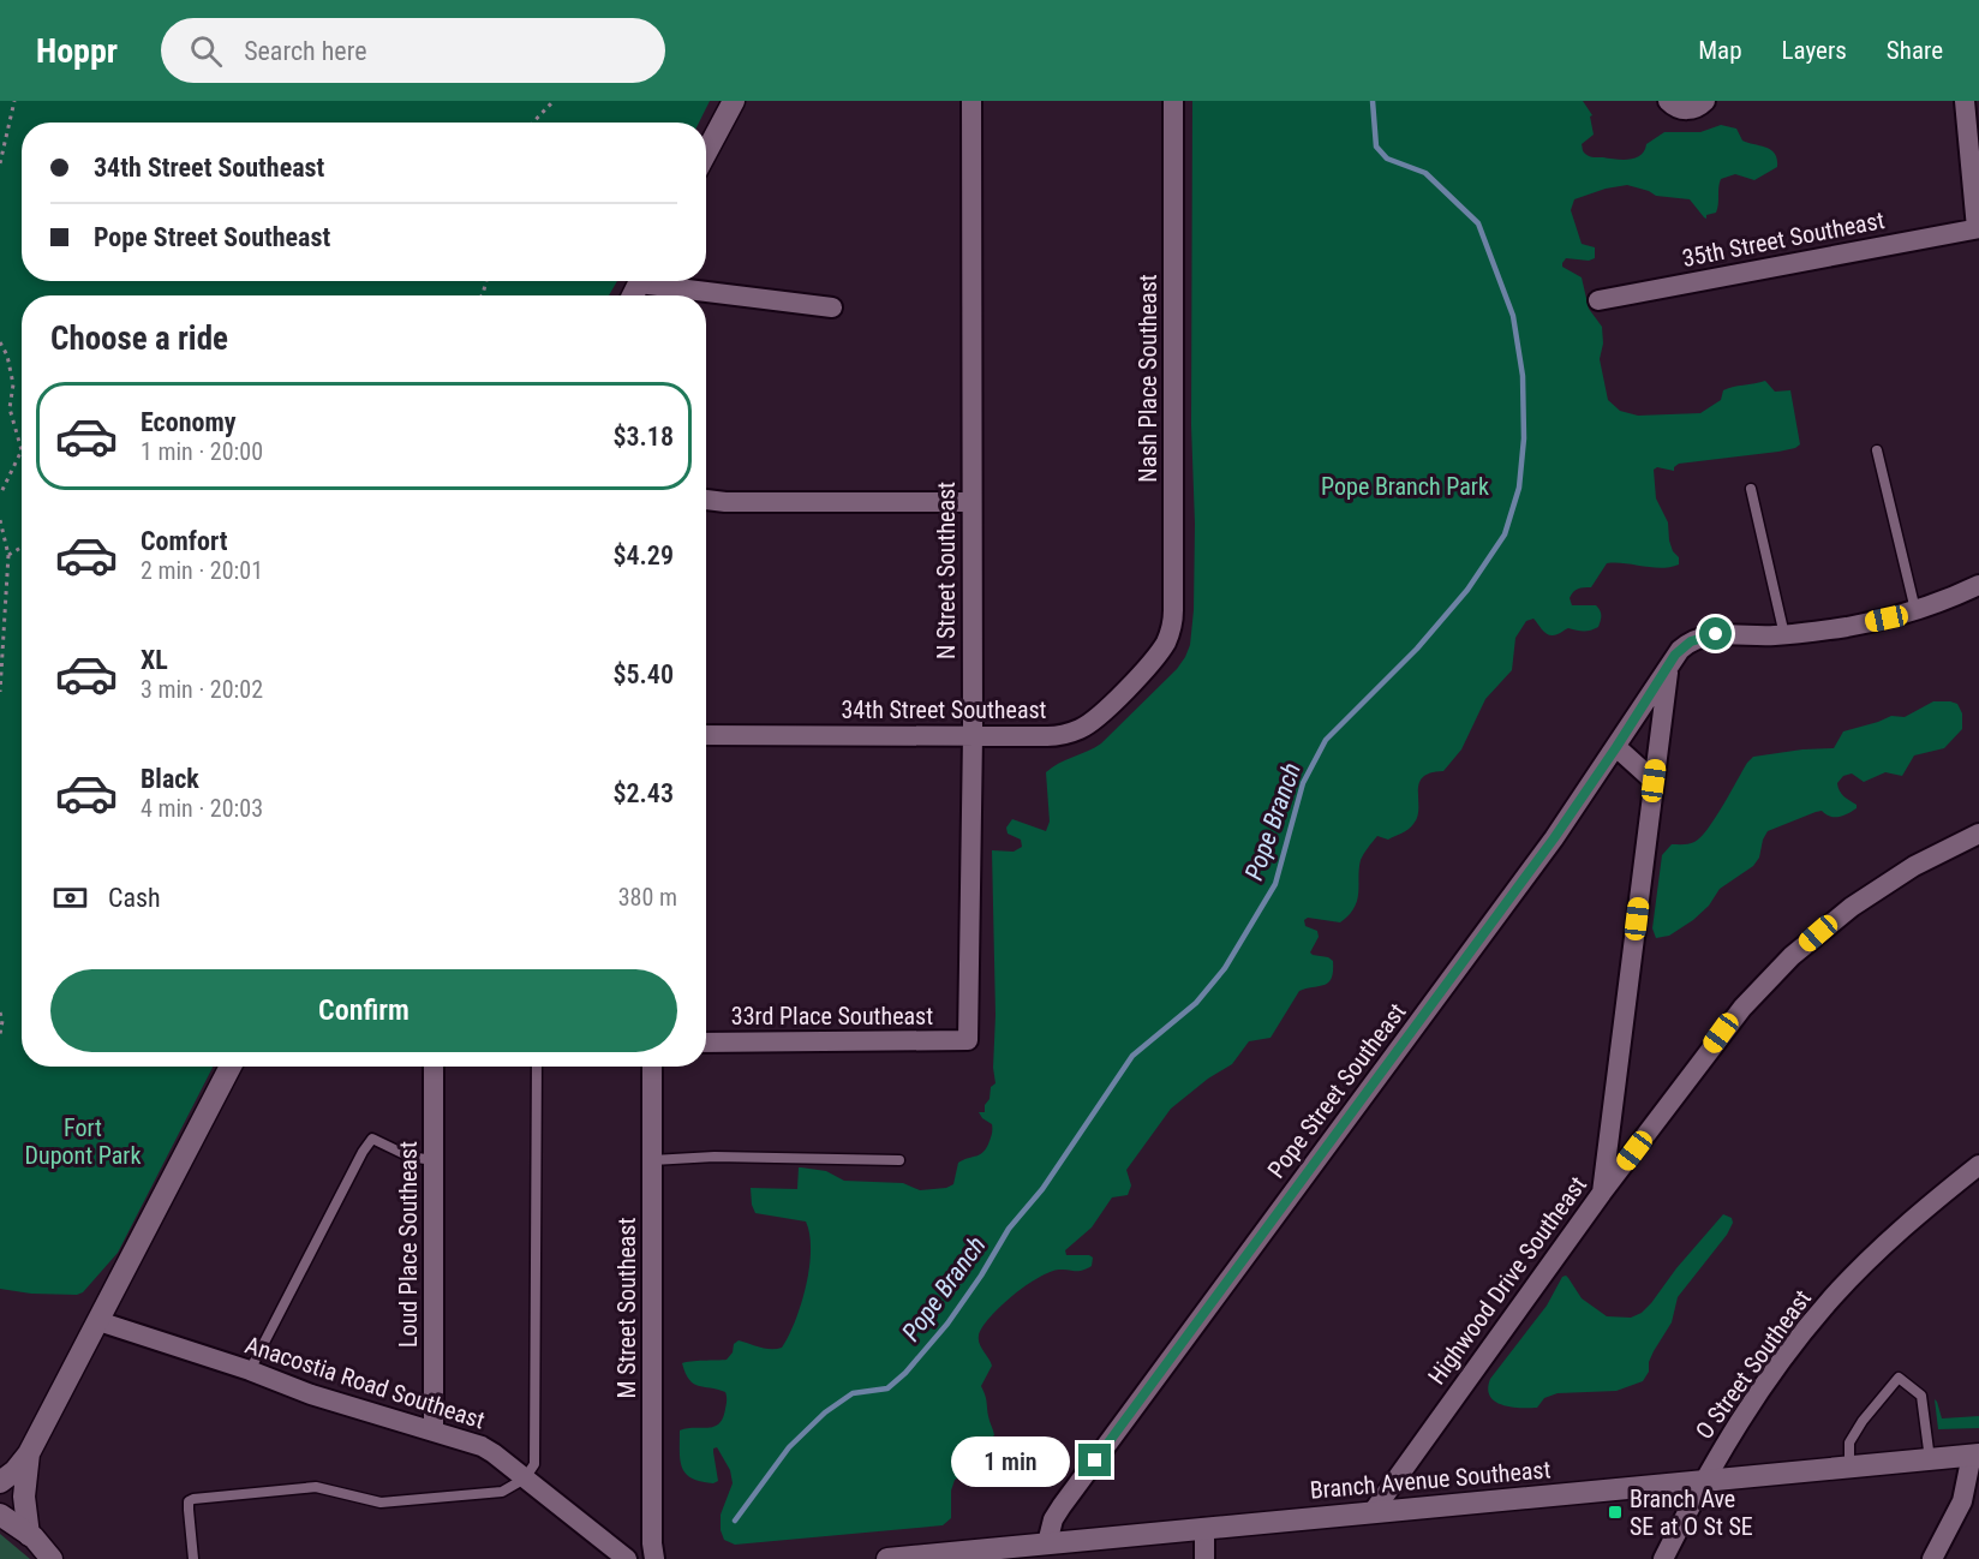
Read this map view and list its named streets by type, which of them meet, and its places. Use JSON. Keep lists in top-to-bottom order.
{
  "streets": {
    "main road": ["Branch Avenue Southeast"],
    "street": [
      "35th Street Southeast",
      "Nash Place Southeast",
      "N Street Southeast",
      "34th Street Southeast",
      "33rd Place Southeast",
      "Pope Street Southeast",
      "Loud Place Southeast",
      "Highwood Drive Southeast",
      "M Street Southeast",
      "O Street Southeast",
      "Anacostia Road Southeast"
    ]
  },
  "crossings": [
    ["Nash Place Southeast", "34th Street Southeast"],
    ["N Street Southeast", "34th Street Southeast"],
    ["N Street Southeast", "33rd Place Southeast"],
    ["Pope Street Southeast", "Branch Avenue Southeast"],
    ["Loud Place Southeast", "Anacostia Road Southeast"],
    ["Highwood Drive Southeast", "Branch Avenue Southeast"],
    ["O Street Southeast", "Branch Avenue Southeast"]
  ],
  "water": ["Pope Branch"],
  "parks": ["Pope Branch Park", "Fort Dupont Park"],
  "places": {
    "transit": ["Branch Ave SE at O St SE"]
  },
  "page": {
    "header": "Hoppr",
    "search": "Search here",
    "nav": ["Map", "Layers", "Share"],
    "banner": ["34th Street Southeast", "Pope Street Southeast"],
    "heading": "Choose a ride",
    "list": [
      {
        "name": "Economy",
        "note": "1 min · 20:00",
        "value": "$3.18"
      },
      {
        "name": "Comfort",
        "note": "2 min · 20:01",
        "value": "$4.29"
      },
      {
        "name": "XL",
        "note": "3 min · 20:02",
        "value": "$5.40"
      },
      {
        "name": "Black",
        "note": "4 min · 20:03",
        "value": "$2.43"
      }
    ],
    "pay": ["Cash", "380 m"],
    "buttons": "Confirm",
    "bubble": "1 min"
  }
}
